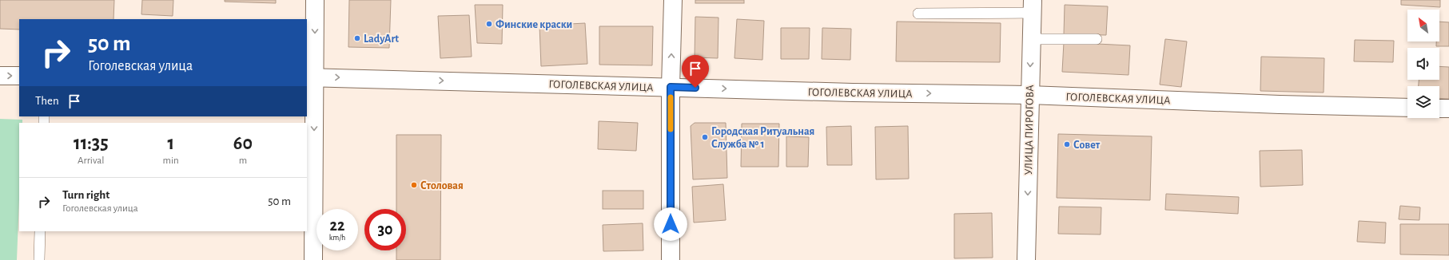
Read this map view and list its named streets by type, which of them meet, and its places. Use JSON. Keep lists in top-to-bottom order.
{
  "streets": {
    "street": ["ГОГОЛЕВСКАЯ УЛИЦА", "УЛИЦА ПИРОГОВА"]
  },
  "crossings": [
    ["ГОГОЛЕВСКАЯ УЛИЦА", "УЛИЦА ПИРОГОВА"]
  ],
  "one_way": ["ГОГОЛЕВСКАЯ УЛИЦА", "УЛИЦА ПИРОГОВА"],
  "places": [
    "Финские краски",
    "LadyArt",
    "Городская Ритуальная Служба № 1",
    "Совет",
    "Столовая"
  ],
  "north": "top left",
  "page": {
    "turn": ["50 m", "Гоголевская улица"],
    "then": "Then",
    "eta": [
      "11:35",
      "Arrival",
      "1",
      "min",
      "60",
      "m"
    ],
    "list": [
      {
        "name": "Turn right",
        "note": "Гоголевская улица",
        "value": "50 m"
      }
    ],
    "speed": "22 km/h",
    "limit": "30"
  }
}
